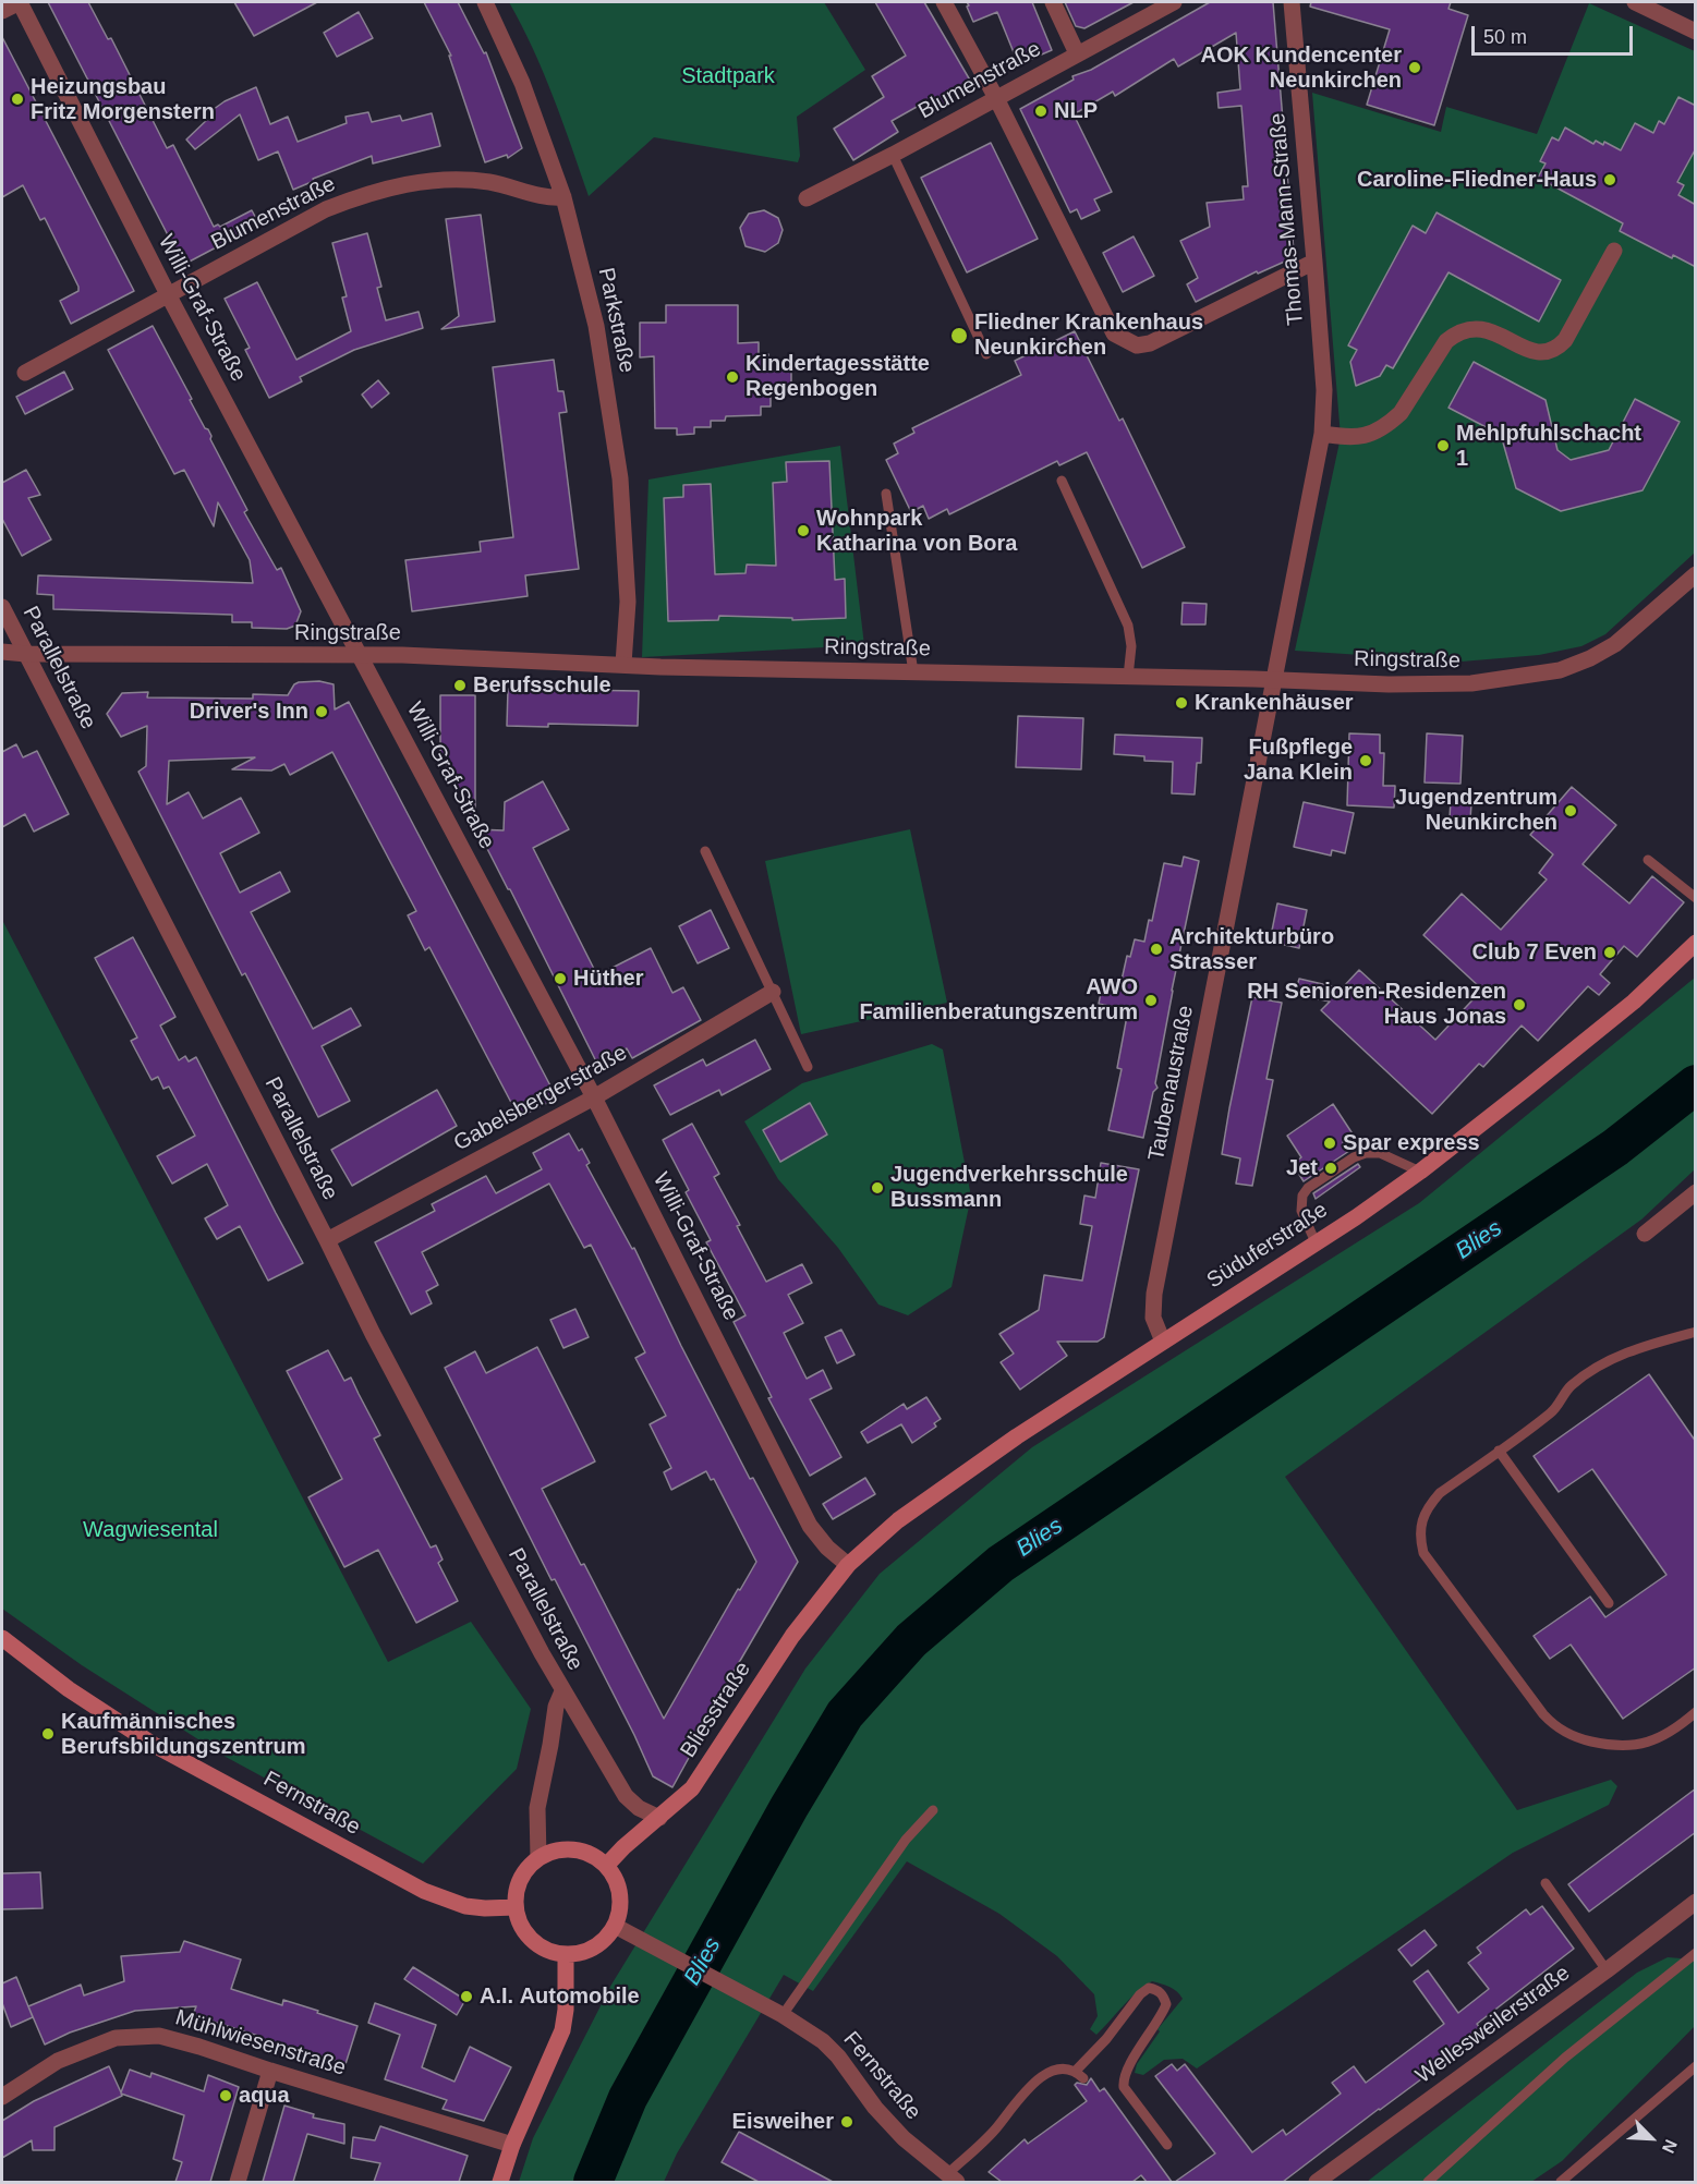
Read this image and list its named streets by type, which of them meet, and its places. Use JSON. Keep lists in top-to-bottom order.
{
  "streets": {
    "main road": ["Süduferstraße", "Bliesstraße", "Fernstraße"],
    "street": [
      "Blumenstraße",
      "Thomas-Mann-Straße",
      "Willi-Graf-Straße",
      "Parkstraße",
      "Ringstraße",
      "Parallelstraße",
      "Taubenaustraße",
      "Gabelsbergerstraße",
      "Wellesweilerstraße",
      "Mühlwiesenstraße"
    ]
  },
  "crossings": [
    ["Blumenstraße", "Willi-Graf-Straße"],
    ["Blumenstraße", "Parkstraße"],
    ["Thomas-Mann-Straße", "Ringstraße"],
    ["Thomas-Mann-Straße", "Taubenaustraße"],
    ["Willi-Graf-Straße", "Ringstraße"],
    ["Willi-Graf-Straße", "Gabelsbergerstraße"],
    ["Willi-Graf-Straße", "Süduferstraße"],
    ["Willi-Graf-Straße", "Bliesstraße"],
    ["Parkstraße", "Ringstraße"],
    ["Ringstraße", "Parallelstraße"],
    ["Ringstraße", "Taubenaustraße"],
    ["Parallelstraße", "Gabelsbergerstraße"],
    ["Parallelstraße", "Bliesstraße"],
    ["Parallelstraße", "Fernstraße"],
    ["Taubenaustraße", "Süduferstraße"],
    ["Süduferstraße", "Bliesstraße"],
    ["Bliesstraße", "Fernstraße"]
  ],
  "water": ["Blies"],
  "parks": ["Stadtpark", "Wagwiesental"],
  "places": [
    "AOK Kundencenter Neunkirchen",
    "Heizungsbau Fritz Morgenstern",
    "NLP",
    "Caroline-Fliedner-Haus",
    "Fliedner Krankenhaus Neunkirchen",
    "Kindertagesstätte Regenbogen",
    "Mehlpfuhlschacht 1",
    "Wohnpark Katharina von Bora",
    "Berufsschule",
    "Krankenhäuser",
    "Driver's Inn",
    "Fußpflege Jana Klein",
    "Jugendzentrum Neunkirchen",
    "Architekturbüro Strasser",
    "Club 7 Even",
    "Hüther",
    "AWO Familienberatungszentrum",
    "RH Senioren-Residenzen Haus Jonas",
    "Spar express",
    "Jet",
    "Jugendverkehrsschule Bussmann",
    "Kaufmännisches Berufsbildungszentrum",
    "A.I. Automobile",
    "aqua",
    "Eisweiher"
  ],
  "scale_bar": "50 m",
  "north": "bottom right"
}
